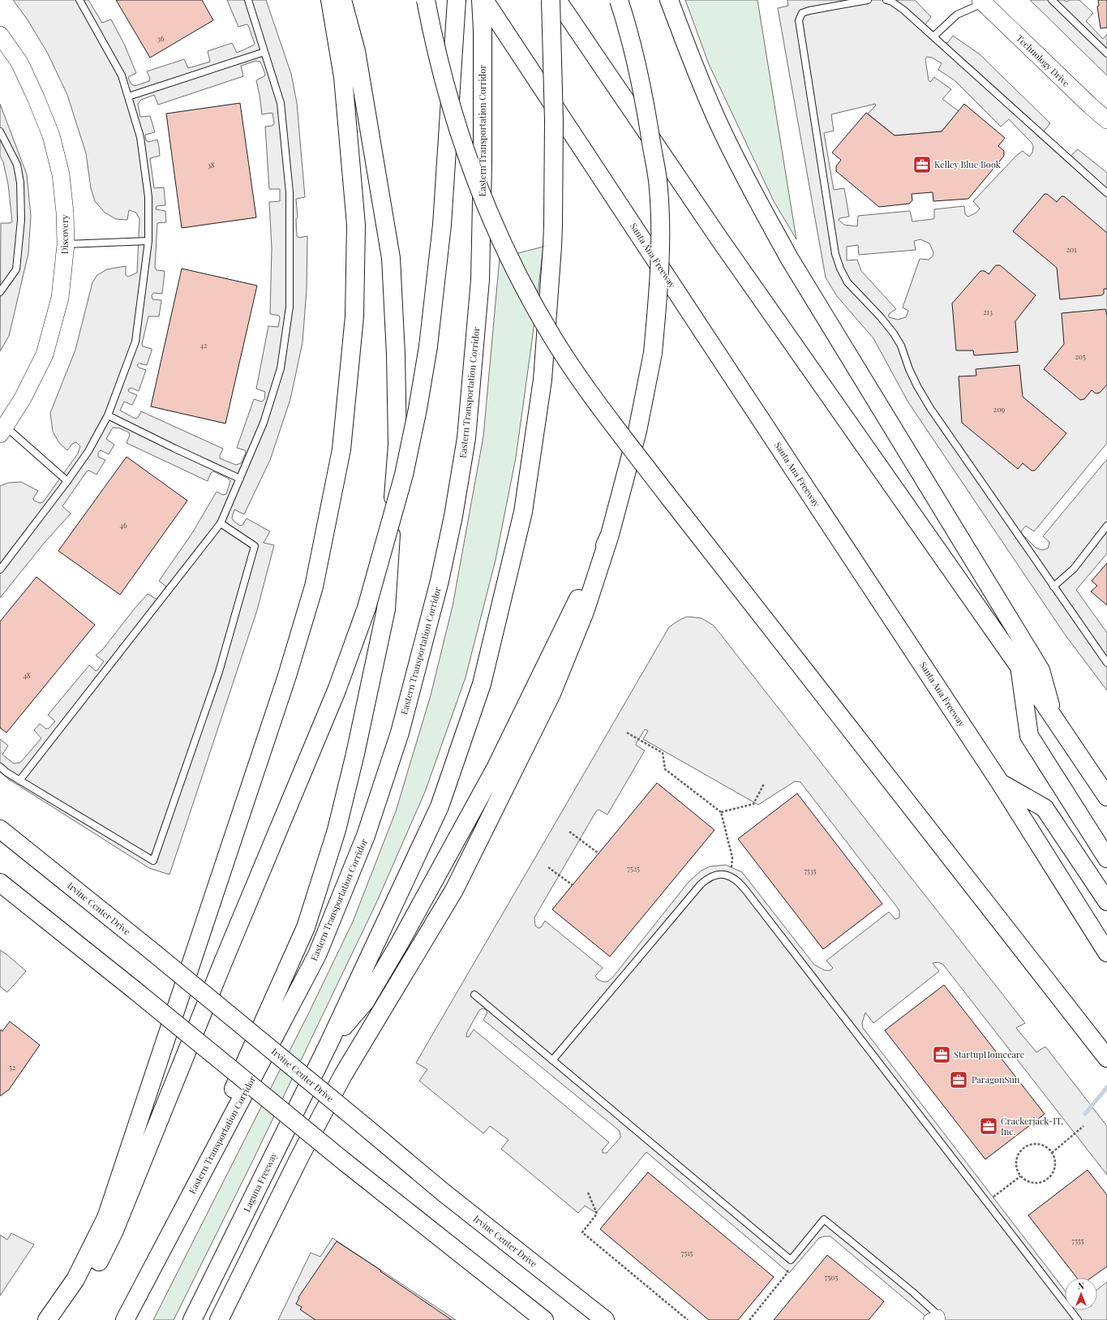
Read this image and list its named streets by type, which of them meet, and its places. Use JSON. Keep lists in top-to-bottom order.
{
  "streets": {
    "main road": [
      "Eastern Transportation Corridor",
      "Santa Ana Freeway",
      "Irvine Center Drive",
      "Laguna Freeway"
    ],
    "street": ["Technology Drive", "Discovery"]
  },
  "places": {
    "office": [
      "Kelley Blue Book",
      "StartupHomecare",
      "ParagonSun",
      "Crackerjack-IT, Inc."
    ]
  },
  "house_numbers": [
    "36",
    "38",
    "201",
    "213",
    "42",
    "205",
    "209",
    "46",
    "48",
    "7525",
    "7535",
    "52",
    "7555",
    "7515",
    "7505"
  ],
  "north": "top"
}
